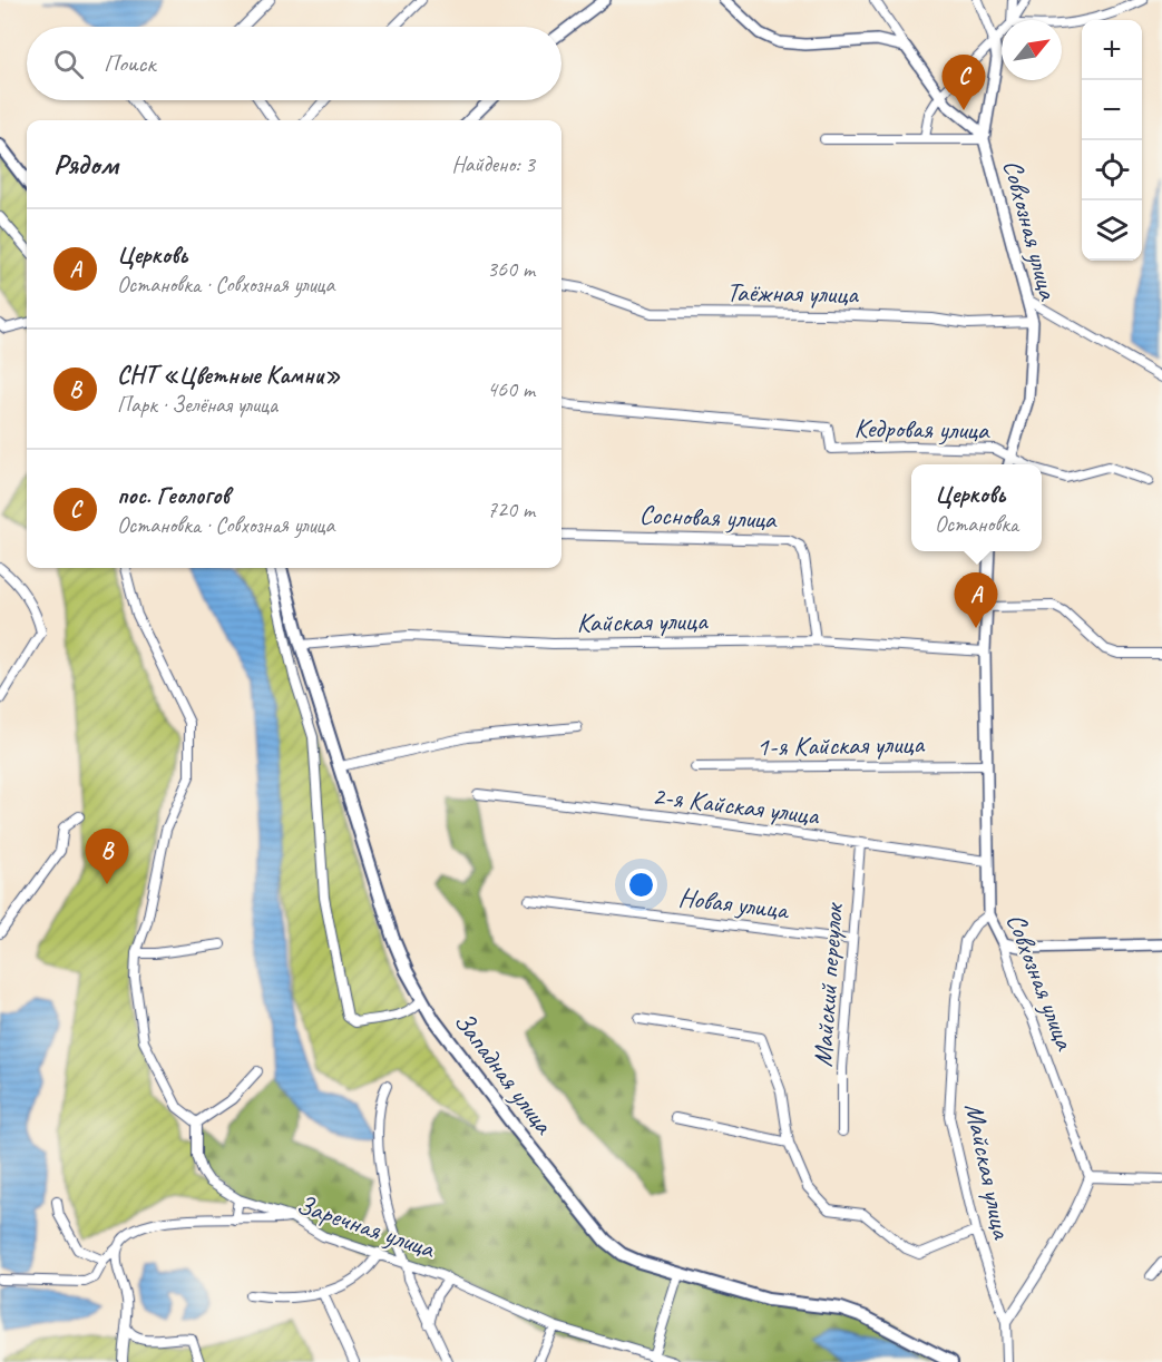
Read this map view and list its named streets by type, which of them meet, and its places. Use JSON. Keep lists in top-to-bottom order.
{
  "streets": {
    "main road": ["Западная улица"],
    "street": [
      "Совхозная улица",
      "Таёжная улица",
      "Кедровая улица",
      "Сосновая улица",
      "Кайская улица",
      "1-я Кайская улица",
      "2-я Кайская улица",
      "Новая улица",
      "Майский переулок",
      "Майская улица",
      "Заречная улица"
    ]
  },
  "crossings": [
    ["Совхозная улица", "Таёжная улица"],
    ["Совхозная улица", "Кедровая улица"],
    ["Совхозная улица", "Кайская улица"],
    ["Совхозная улица", "1-я Кайская улица"],
    ["Совхозная улица", "2-я Кайская улица"],
    ["Совхозная улица", "Майская улица"],
    ["Сосновая улица", "Кайская улица"],
    ["Кайская улица", "Западная улица"],
    ["2-я Кайская улица", "Майский переулок"],
    ["Новая улица", "Майский переулок"]
  ],
  "north": "top right",
  "page": {
    "map_buttons": ["+", "−"],
    "search": "Поиск",
    "pins": ["C", "A", "B"],
    "heading": ["Рядом", "Найдено: 3"],
    "list": [
      {
        "mark": "A",
        "name": "Церковь",
        "note": "Остановка · Совхозная улица",
        "value": "360 m"
      },
      {
        "mark": "B",
        "name": "СНТ «Цветные Камни»",
        "note": "Парк · Зелёная улица",
        "value": "460 m"
      },
      {
        "mark": "C",
        "name": "пос. Геологов",
        "note": "Остановка · Совхозная улица",
        "value": "720 m"
      }
    ],
    "popup": ["Церковь", "Остановка"]
  }
}
